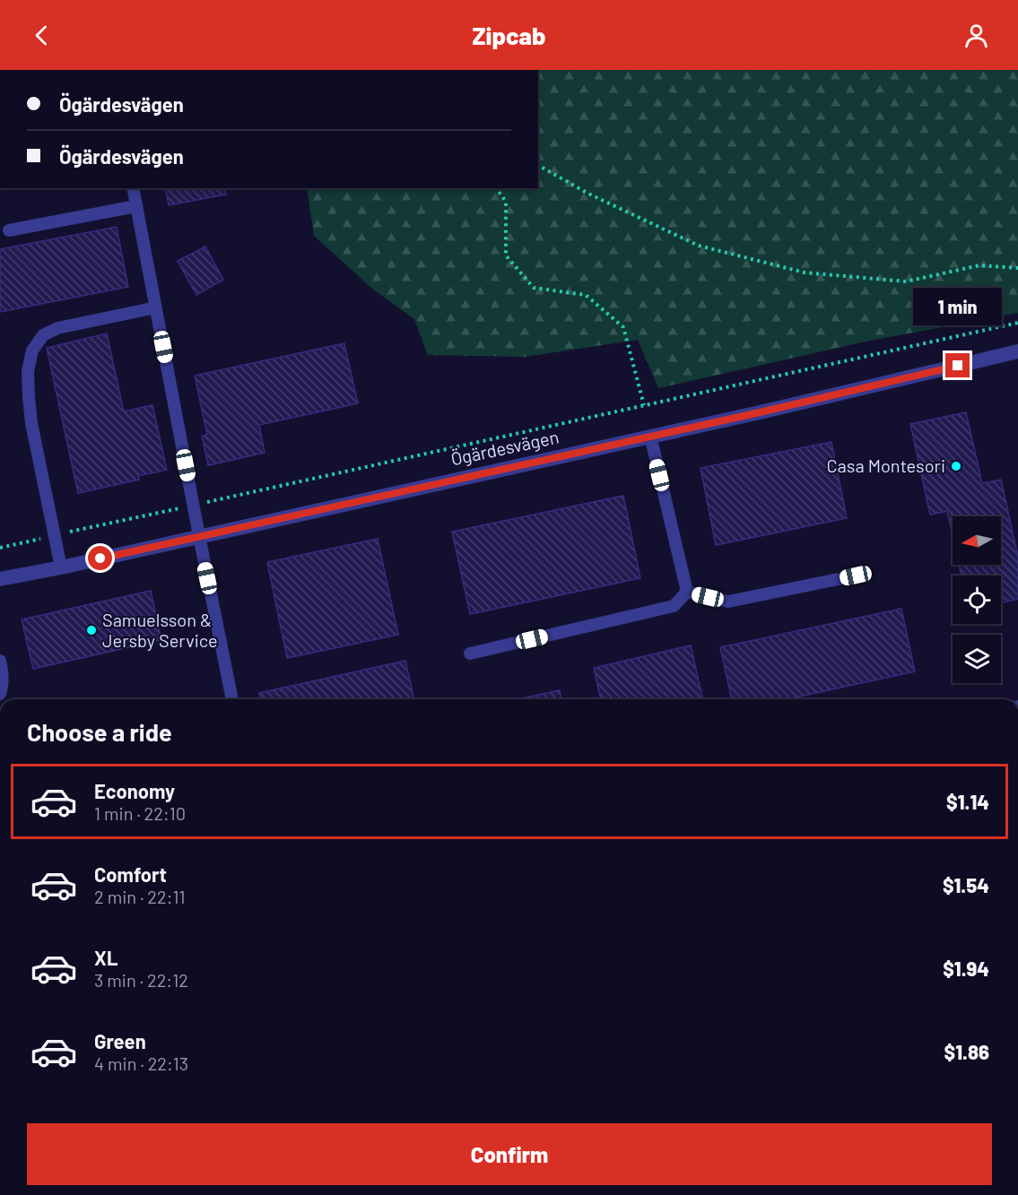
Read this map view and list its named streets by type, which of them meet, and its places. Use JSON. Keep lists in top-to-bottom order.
{
  "streets": {
    "street": ["Ögärdesvägen"]
  },
  "places": ["Casa Montesori", "Samuelsson & Jersby Service"],
  "north": "left",
  "page": {
    "header": "Zipcab",
    "banner": ["Ögärdesvägen", "Ögärdesvägen"],
    "bubble": "1 min",
    "heading": "Choose a ride",
    "list": [
      {
        "name": "Economy",
        "note": "1 min · 22:10",
        "value": "$1.14"
      },
      {
        "name": "Comfort",
        "note": "2 min · 22:11",
        "value": "$1.54"
      },
      {
        "name": "XL",
        "note": "3 min · 22:12",
        "value": "$1.94"
      },
      {
        "name": "Green",
        "note": "4 min · 22:13",
        "value": "$1.86"
      }
    ],
    "buttons": "Confirm"
  }
}
